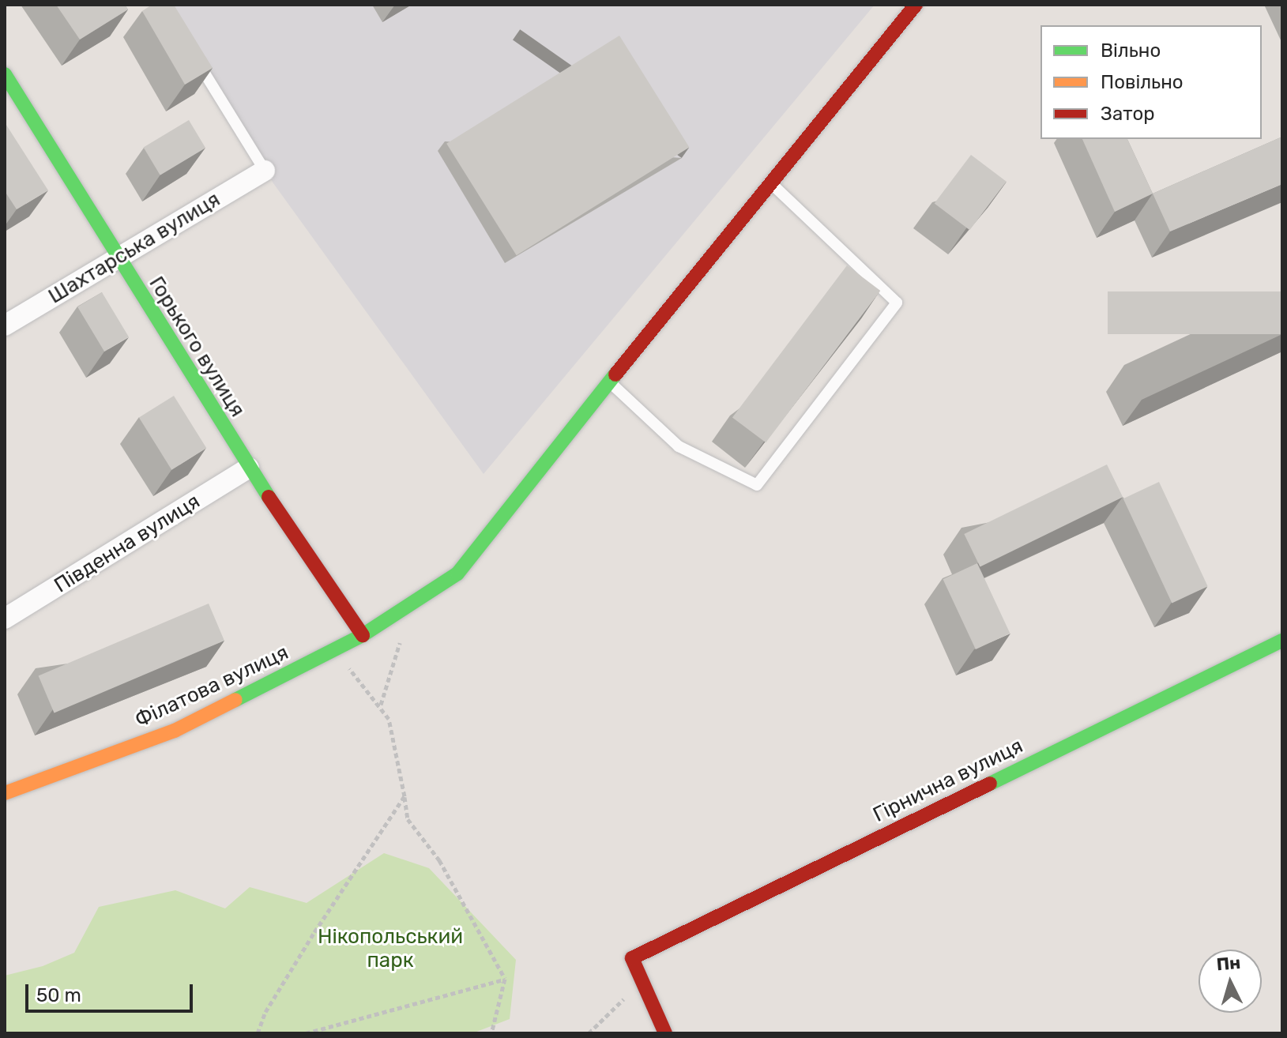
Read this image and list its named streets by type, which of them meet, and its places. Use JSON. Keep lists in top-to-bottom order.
{
  "streets": {
    "street": [
      "Шахтарська вулиця",
      "Горького вулиця",
      "Південна вулиця",
      "Філатова вулиця",
      "Гірнична вулиця"
    ]
  },
  "crossings": [
    ["Шахтарська вулиця", "Горького вулиця"],
    ["Горького вулиця", "Південна вулиця"],
    ["Горького вулиця", "Філатова вулиця"]
  ],
  "parks": ["Нікопольський парк"],
  "legend": ["Вільно", "Повільно", "Затор"],
  "scale_bar": "50 m",
  "north": "top"
}
